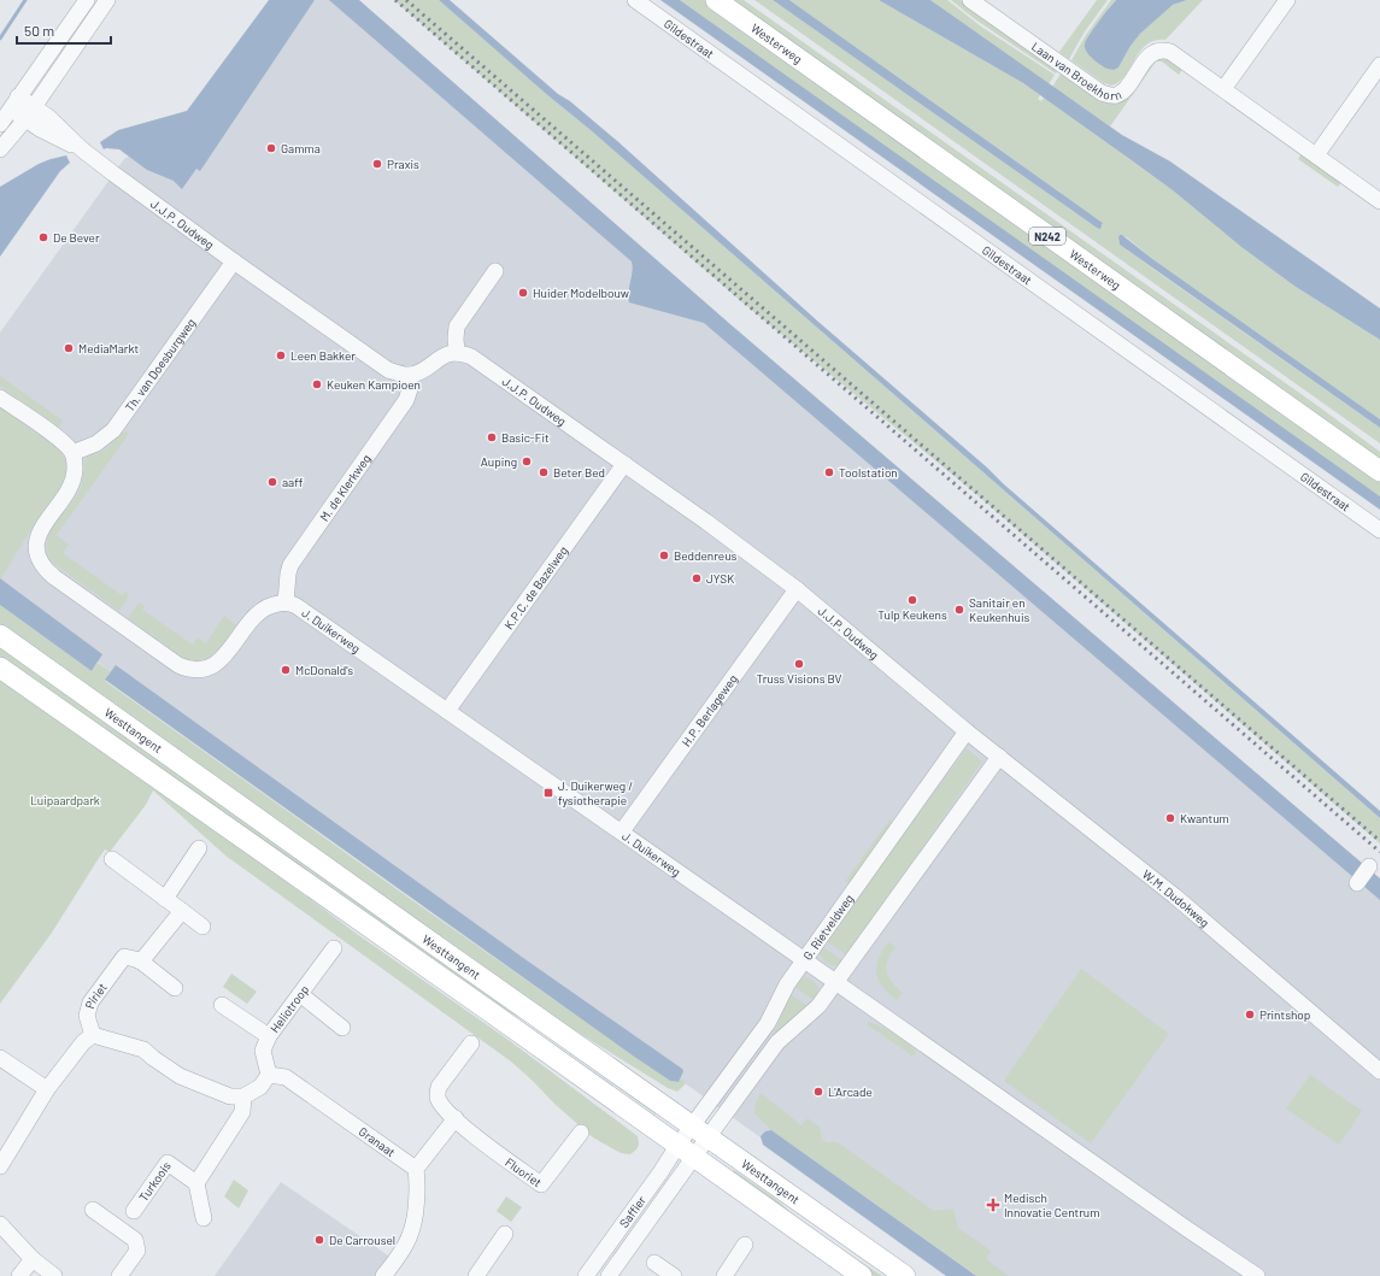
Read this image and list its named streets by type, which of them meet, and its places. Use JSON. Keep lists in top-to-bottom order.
{
  "streets": {
    "main road": ["Westerweg", "N242", "Westtangent"],
    "street": [
      "Gildestraat",
      "Laan van Broekhorn",
      "J.J.P. Oudweg",
      "Th. van Doesburgweg",
      "M. de Klerkweg",
      "K.P.C. de Bazelweg",
      "J. Duikerweg",
      "H.P. Berlageweg",
      "W.M. Dudokweg",
      "G. Rietveldweg",
      "Piriet",
      "Heliotroop",
      "Granaat",
      "Fluoriet",
      "Turkoois",
      "Saffier"
    ]
  },
  "crossings": [
    ["J.J.P. Oudweg", "Th. van Doesburgweg"],
    ["J.J.P. Oudweg", "M. de Klerkweg"],
    ["J.J.P. Oudweg", "K.P.C. de Bazelweg"],
    ["J.J.P. Oudweg", "H.P. Berlageweg"],
    ["J.J.P. Oudweg", "W.M. Dudokweg"],
    ["J.J.P. Oudweg", "G. Rietveldweg"],
    ["M. de Klerkweg", "J. Duikerweg"],
    ["K.P.C. de Bazelweg", "J. Duikerweg"],
    ["J. Duikerweg", "H.P. Berlageweg"],
    ["J. Duikerweg", "G. Rietveldweg"],
    ["Westtangent", "G. Rietveldweg"],
    ["Westtangent", "Saffier"],
    ["W.M. Dudokweg", "G. Rietveldweg"],
    ["Heliotroop", "Granaat"]
  ],
  "parks": ["Luipaardpark"],
  "places": {
    "other": [
      "Gamma",
      "Praxis",
      "De Bever",
      "Huider Modelbouw",
      "MediaMarkt",
      "Leen Bakker",
      "Keuken Kampioen",
      "Basic-Fit",
      "Auping",
      "Beter Bed",
      "Toolstation",
      "aaff",
      "Beddenreus",
      "JYSK",
      "Tulp Keukens",
      "Sanitair en Keukenhuis",
      "Truss Visions BV",
      "McDonald's",
      "Kwantum",
      "Printshop",
      "L'Arcade",
      "De Carrousel"
    ],
    "transit": ["J. Duikerweg / fysiotherapie"],
    "health": ["Medisch Innovatie Centrum"]
  },
  "scale_bar": "50 m"
}
